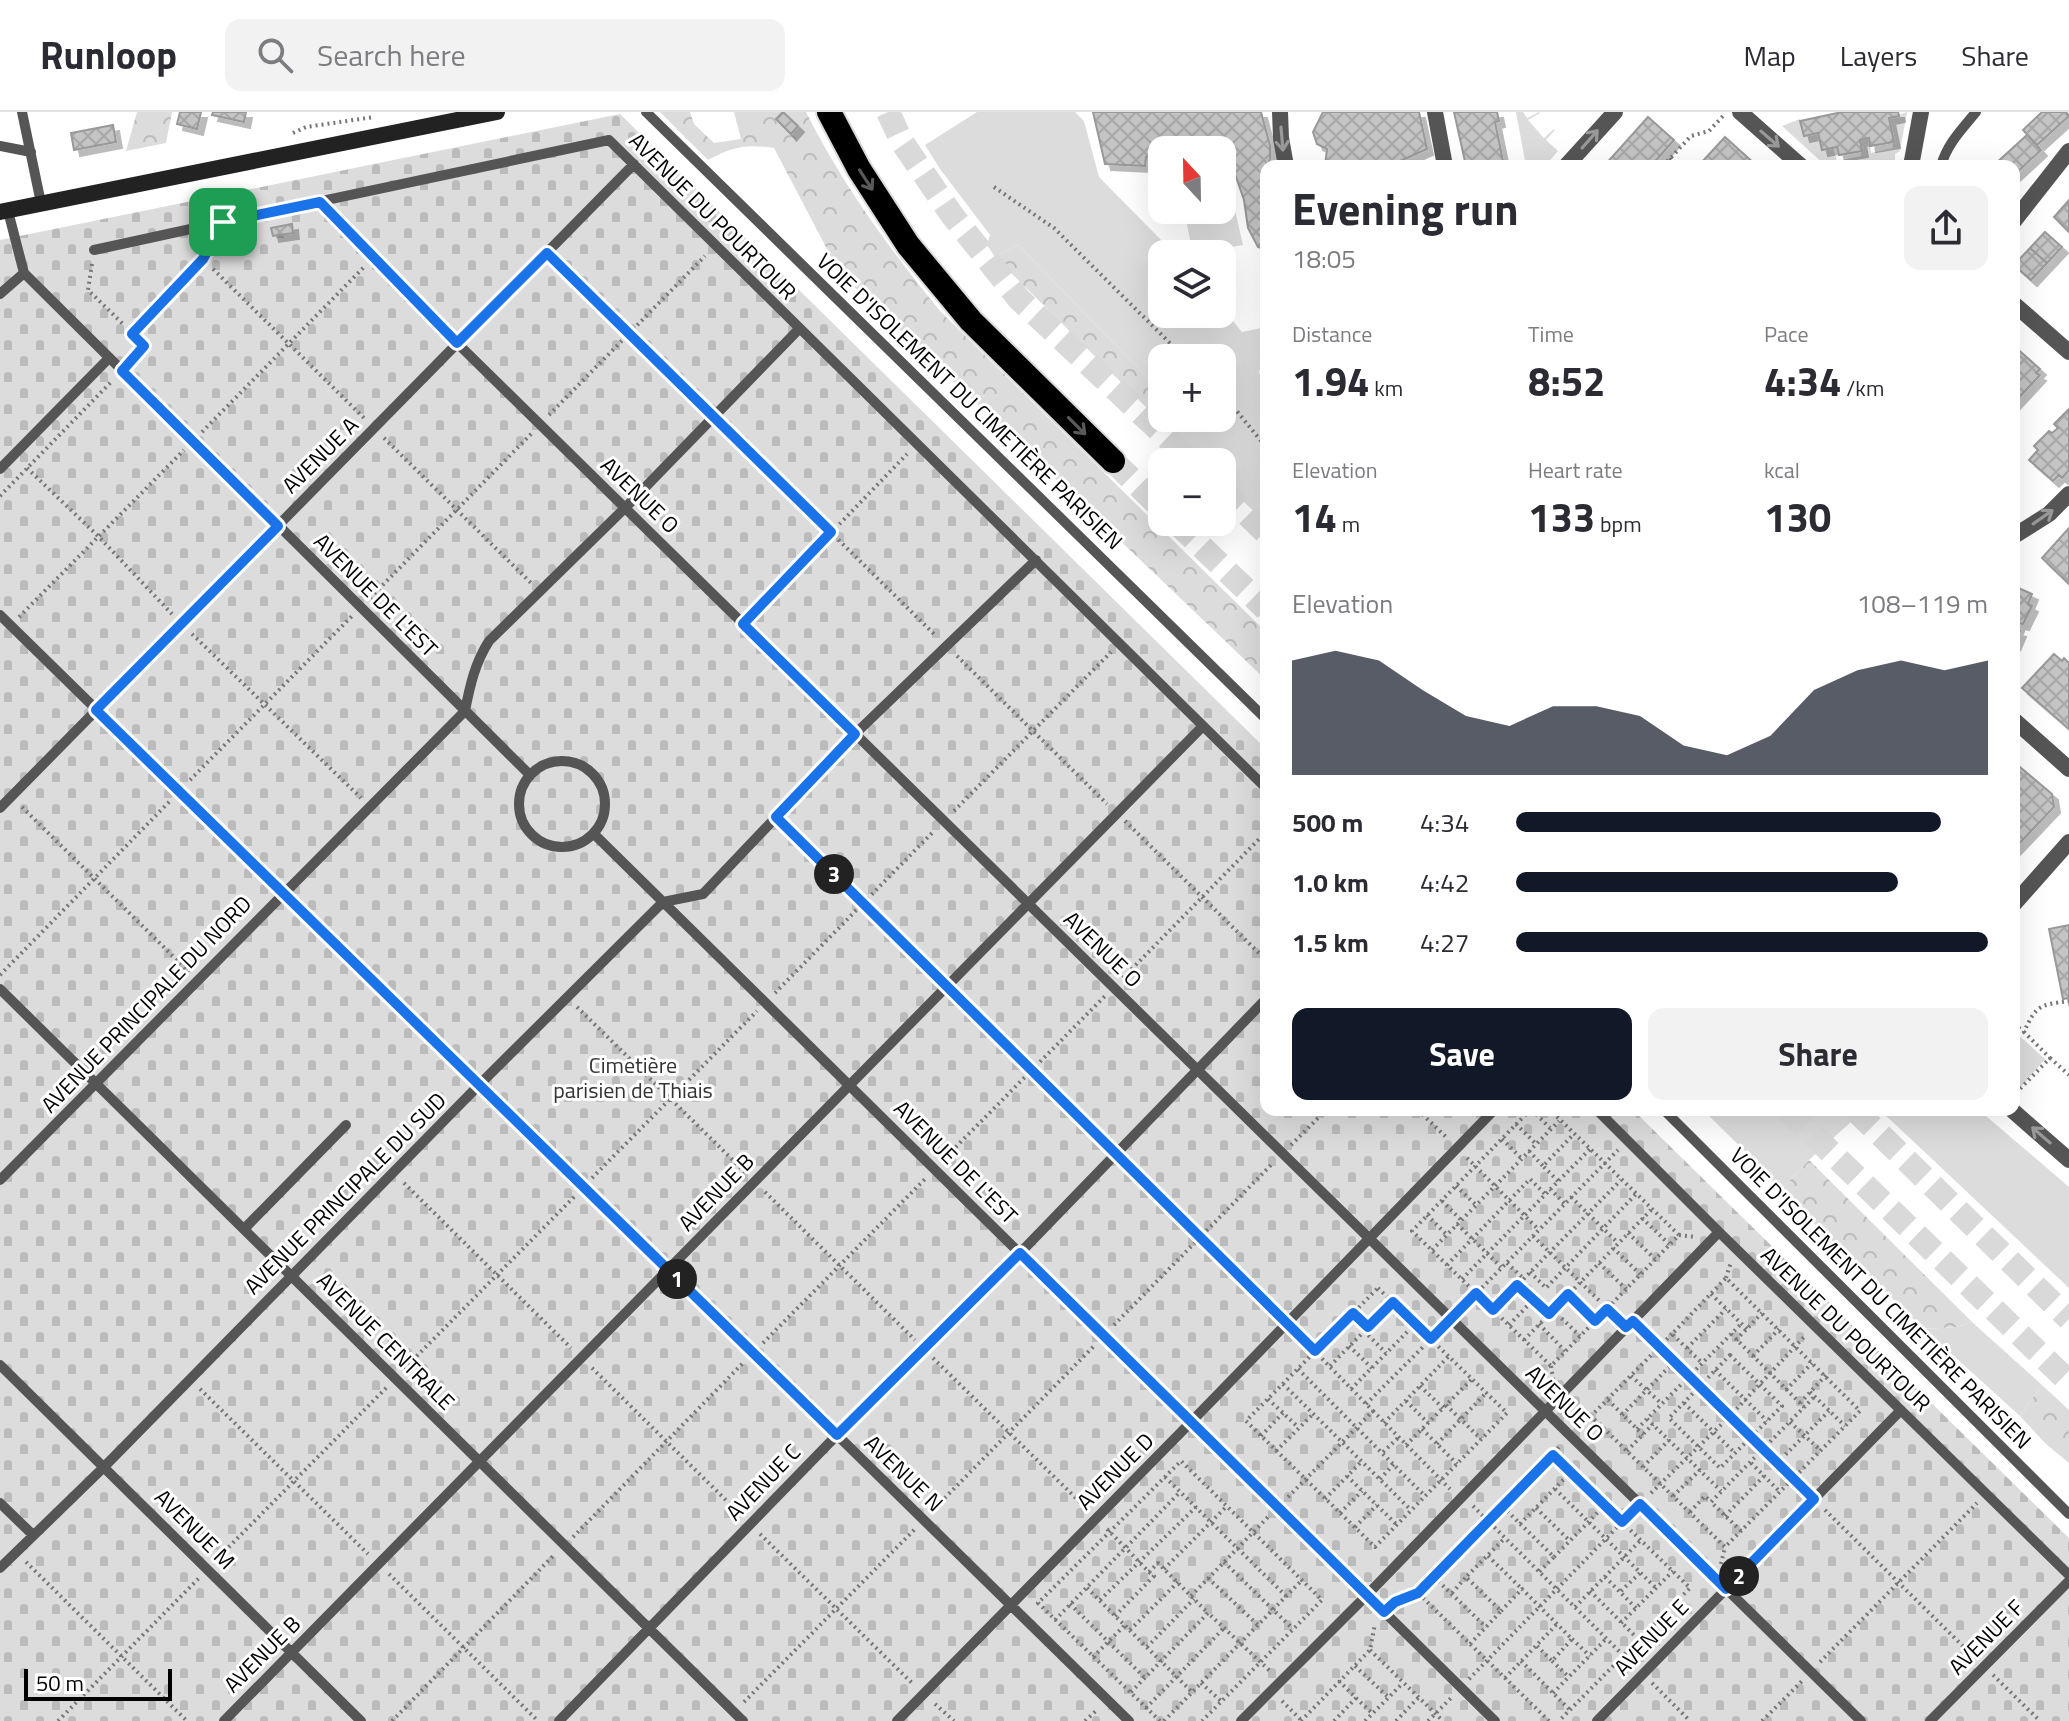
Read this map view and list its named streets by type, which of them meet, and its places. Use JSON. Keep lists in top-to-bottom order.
{
  "streets": {
    "lane": [
      "AVENUE DU POURTOUR",
      "VOIE D'ISOLEMENT DU CIMETIÈRE PARISIEN",
      "AVENUE A",
      "AVENUE O",
      "AVENUE DE L'EST",
      "AVENUE PRINCIPALE DU NORD",
      "AVENUE B",
      "AVENUE PRINCIPALE DU SUD",
      "AVENUE CENTRALE",
      "AVENUE D",
      "AVENUE N",
      "AVENUE C",
      "AVENUE M",
      "AVENUE E",
      "AVENUE F"
    ]
  },
  "crossings": [
    ["AVENUE DU POURTOUR", "AVENUE A"],
    ["AVENUE DU POURTOUR", "AVENUE O"],
    ["AVENUE DU POURTOUR", "AVENUE B"],
    ["AVENUE DU POURTOUR", "AVENUE E"],
    ["AVENUE DU POURTOUR", "AVENUE F"],
    ["AVENUE A", "AVENUE O"],
    ["AVENUE A", "AVENUE DE L'EST"],
    ["AVENUE A", "AVENUE N"],
    ["AVENUE O", "AVENUE B"],
    ["AVENUE O", "AVENUE D"],
    ["AVENUE O", "AVENUE C"],
    ["AVENUE O", "AVENUE E"],
    ["AVENUE DE L'EST", "AVENUE PRINCIPALE DU NORD"],
    ["AVENUE DE L'EST", "AVENUE B"],
    ["AVENUE DE L'EST", "AVENUE PRINCIPALE DU SUD"],
    ["AVENUE DE L'EST", "AVENUE D"],
    ["AVENUE DE L'EST", "AVENUE C"],
    ["AVENUE PRINCIPALE DU NORD", "AVENUE CENTRALE"],
    ["AVENUE PRINCIPALE DU NORD", "AVENUE N"],
    ["AVENUE B", "AVENUE CENTRALE"],
    ["AVENUE B", "AVENUE N"],
    ["AVENUE B", "AVENUE M"],
    ["AVENUE PRINCIPALE DU SUD", "AVENUE CENTRALE"],
    ["AVENUE PRINCIPALE DU SUD", "AVENUE N"],
    ["AVENUE PRINCIPALE DU SUD", "AVENUE M"],
    ["AVENUE CENTRALE", "AVENUE C"],
    ["AVENUE D", "AVENUE N"],
    ["AVENUE N", "AVENUE C"]
  ],
  "parks": ["Cimetière parisien de Thiais"],
  "scale_bar": "50 m",
  "north": "top",
  "page": {
    "header": "Runloop",
    "search": "Search here",
    "nav": ["Map", "Layers", "Share"],
    "map_buttons": ["+", "−"],
    "heading": ["Evening run", "18:05"],
    "stats": [
      ["Distance", "1.94 km"],
      ["Time", "8:52"],
      ["Pace", "4:34 /km"],
      ["Elevation", "14 m"],
      ["Heart rate", "133 bpm"],
      ["kcal", "130"]
    ],
    "chart": ["Elevation", "108–119 m"],
    "list": [
      {
        "name": "500 m",
        "note": "4:34"
      },
      {
        "name": "1.0 km",
        "note": "4:42"
      },
      {
        "name": "1.5 km",
        "note": "4:27"
      }
    ],
    "pins": ["3", "1", "2"],
    "buttons": ["Save", "Share"],
    "scale": "50 m"
  }
}
